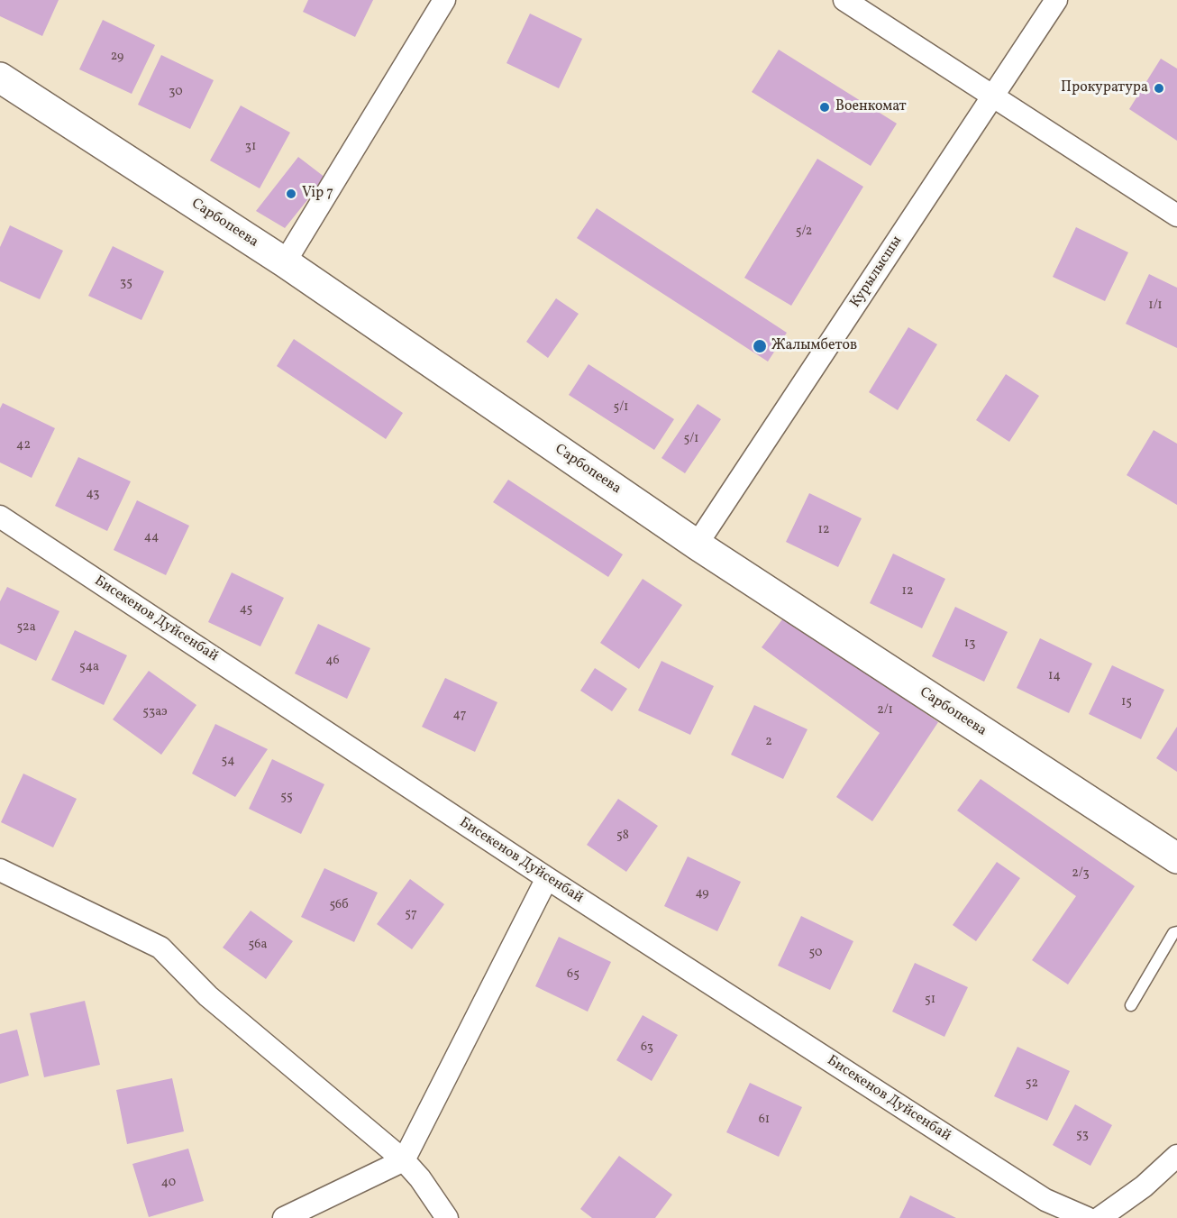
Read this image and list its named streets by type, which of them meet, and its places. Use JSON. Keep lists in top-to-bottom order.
{
  "streets": {
    "street": ["Сарбопеева", "Курылысшы", "Бисекенов Дуйсенбай"]
  },
  "crossings": [
    ["Сарбопеева", "Курылысшы"]
  ],
  "places": [
    "Прокуратура",
    "Военкомат",
    "Vip 7",
    "Жалымбетов"
  ],
  "house_numbers": [
    "29",
    "30",
    "31",
    "5/2",
    "35",
    "1/1",
    "5/1",
    "5/1",
    "42",
    "43",
    "12",
    "44",
    "12",
    "45",
    "52а",
    "13",
    "46",
    "54а",
    "14",
    "15",
    "2/1",
    "53аэ",
    "47",
    "2",
    "54",
    "55",
    "58",
    "2/3",
    "49",
    "56б",
    "57",
    "56а",
    "50",
    "65",
    "51",
    "63",
    "52",
    "61",
    "53",
    "40"
  ]
}
